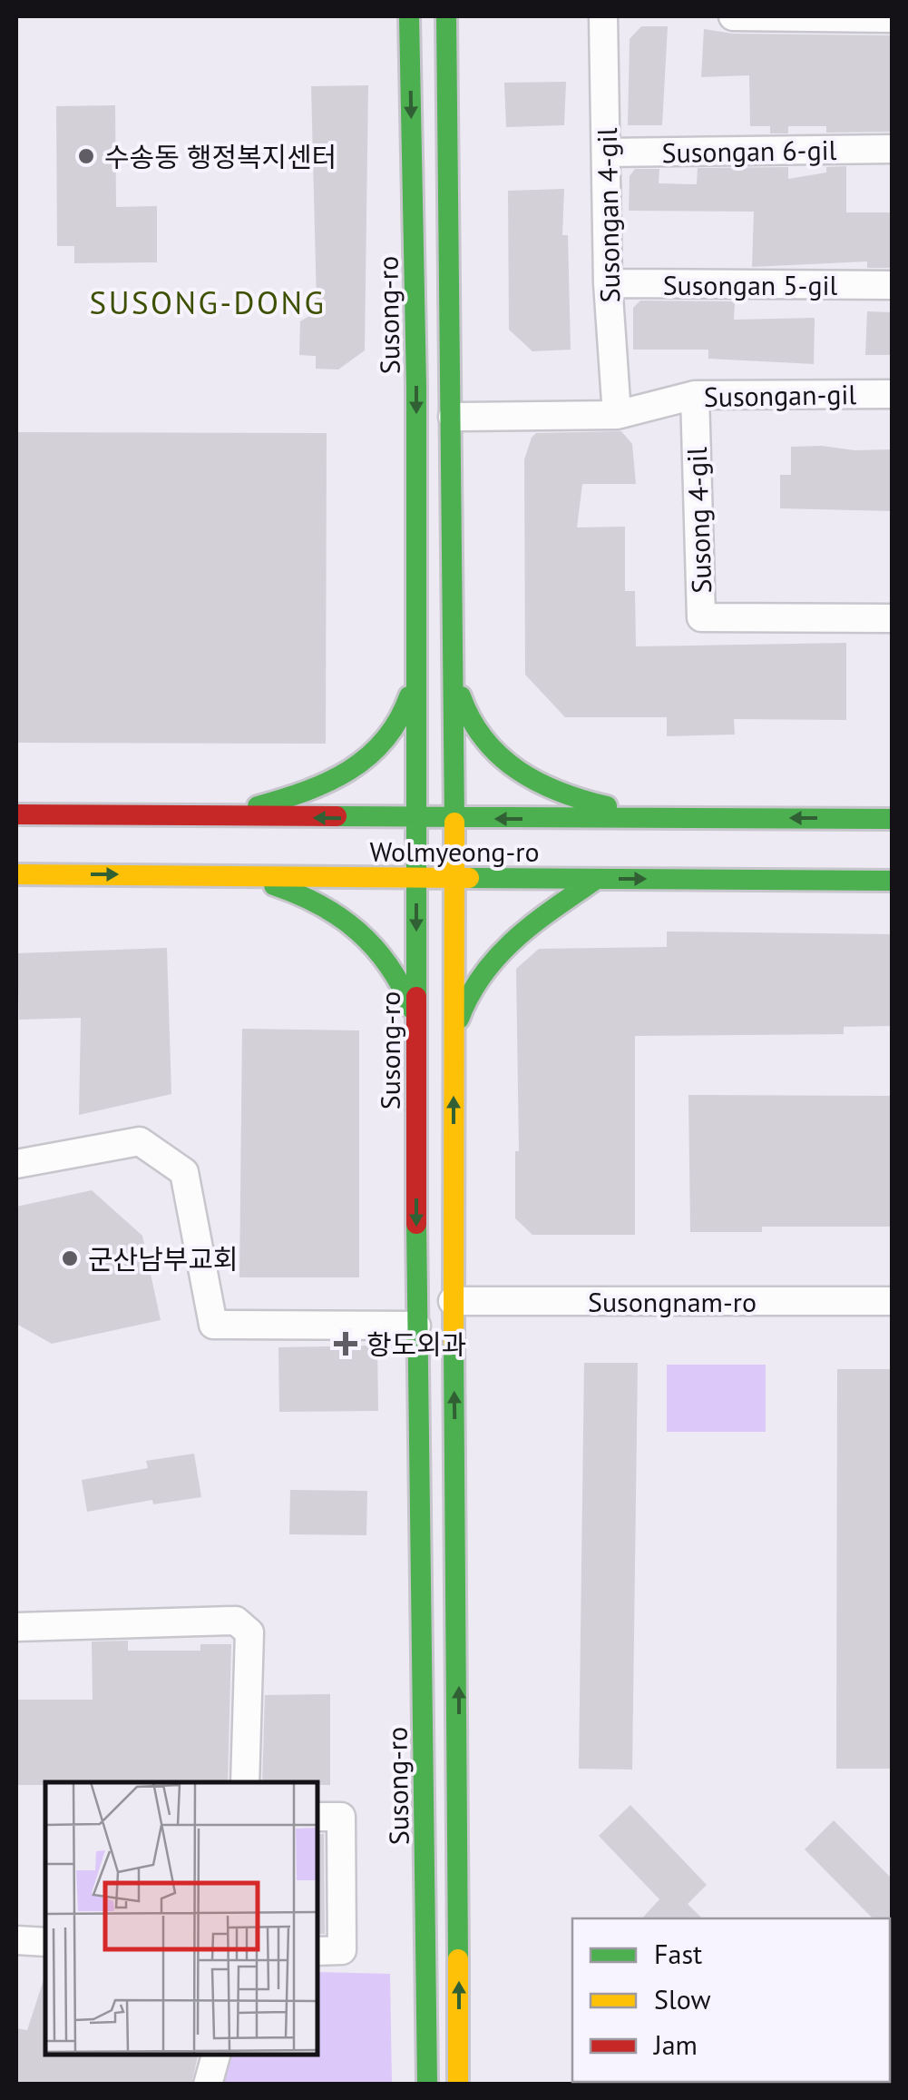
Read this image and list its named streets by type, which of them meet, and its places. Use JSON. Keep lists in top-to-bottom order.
{
  "streets": {
    "street": [
      "Susongan 6-gil",
      "Susongan 4-gil",
      "Susongan 5-gil",
      "Susong-ro",
      "Susongan-gil",
      "Susong 4-gil",
      "Wolmyeong-ro",
      "Susongnam-ro"
    ]
  },
  "crossings": [
    ["Susongan 6-gil", "Susongan 4-gil"],
    ["Susongan 4-gil", "Susongan 5-gil"],
    ["Susongan 4-gil", "Susongan-gil"],
    ["Susong-ro", "Wolmyeong-ro"],
    ["Susongan-gil", "Susong 4-gil"]
  ],
  "districts": ["SUSONG-DONG"],
  "places": {
    "other": ["수송동 행정복지센터", "군산남부교회"],
    "health": ["항도외과"]
  },
  "legend": ["Fast", "Slow", "Jam"]
}
